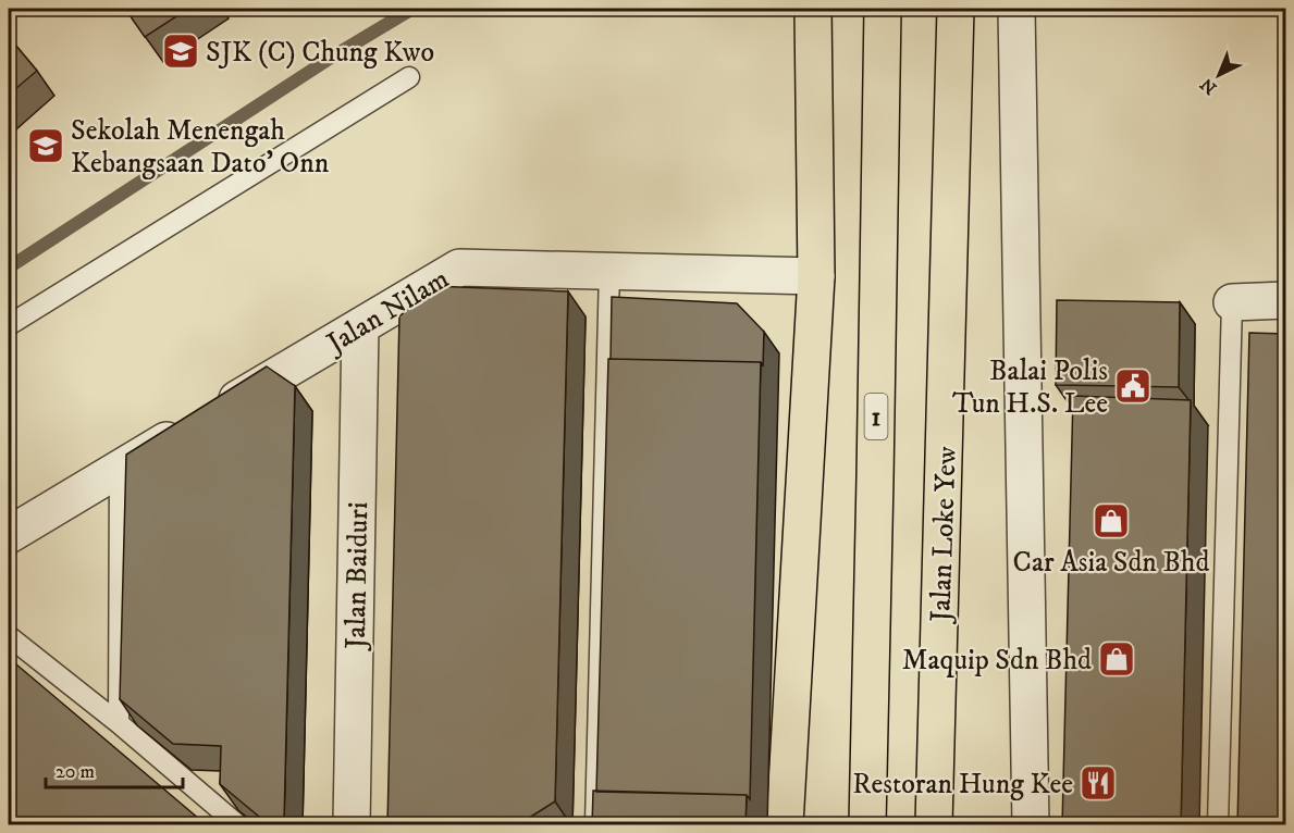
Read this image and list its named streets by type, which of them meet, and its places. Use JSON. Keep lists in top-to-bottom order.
{
  "streets": {
    "highway": ["1", "Jalan Loke Yew"],
    "street": ["Jalan Nilam", "Jalan Baiduri"]
  },
  "crossings": [
    ["Jalan Nilam", "Jalan Baiduri"]
  ],
  "places": {
    "school or university": ["SJK (C) Chung Kwo", "Sekolah Menengah Kebangsaan Dato' Onn"],
    "public building": ["Balai Polis Tun H.S. Lee"],
    "shop": ["Car Asia Sdn Bhd", "Maquip Sdn Bhd"],
    "restaurant": ["Restoran Hung Kee"]
  },
  "scale_bar": "20 m",
  "north": "bottom left"
}
